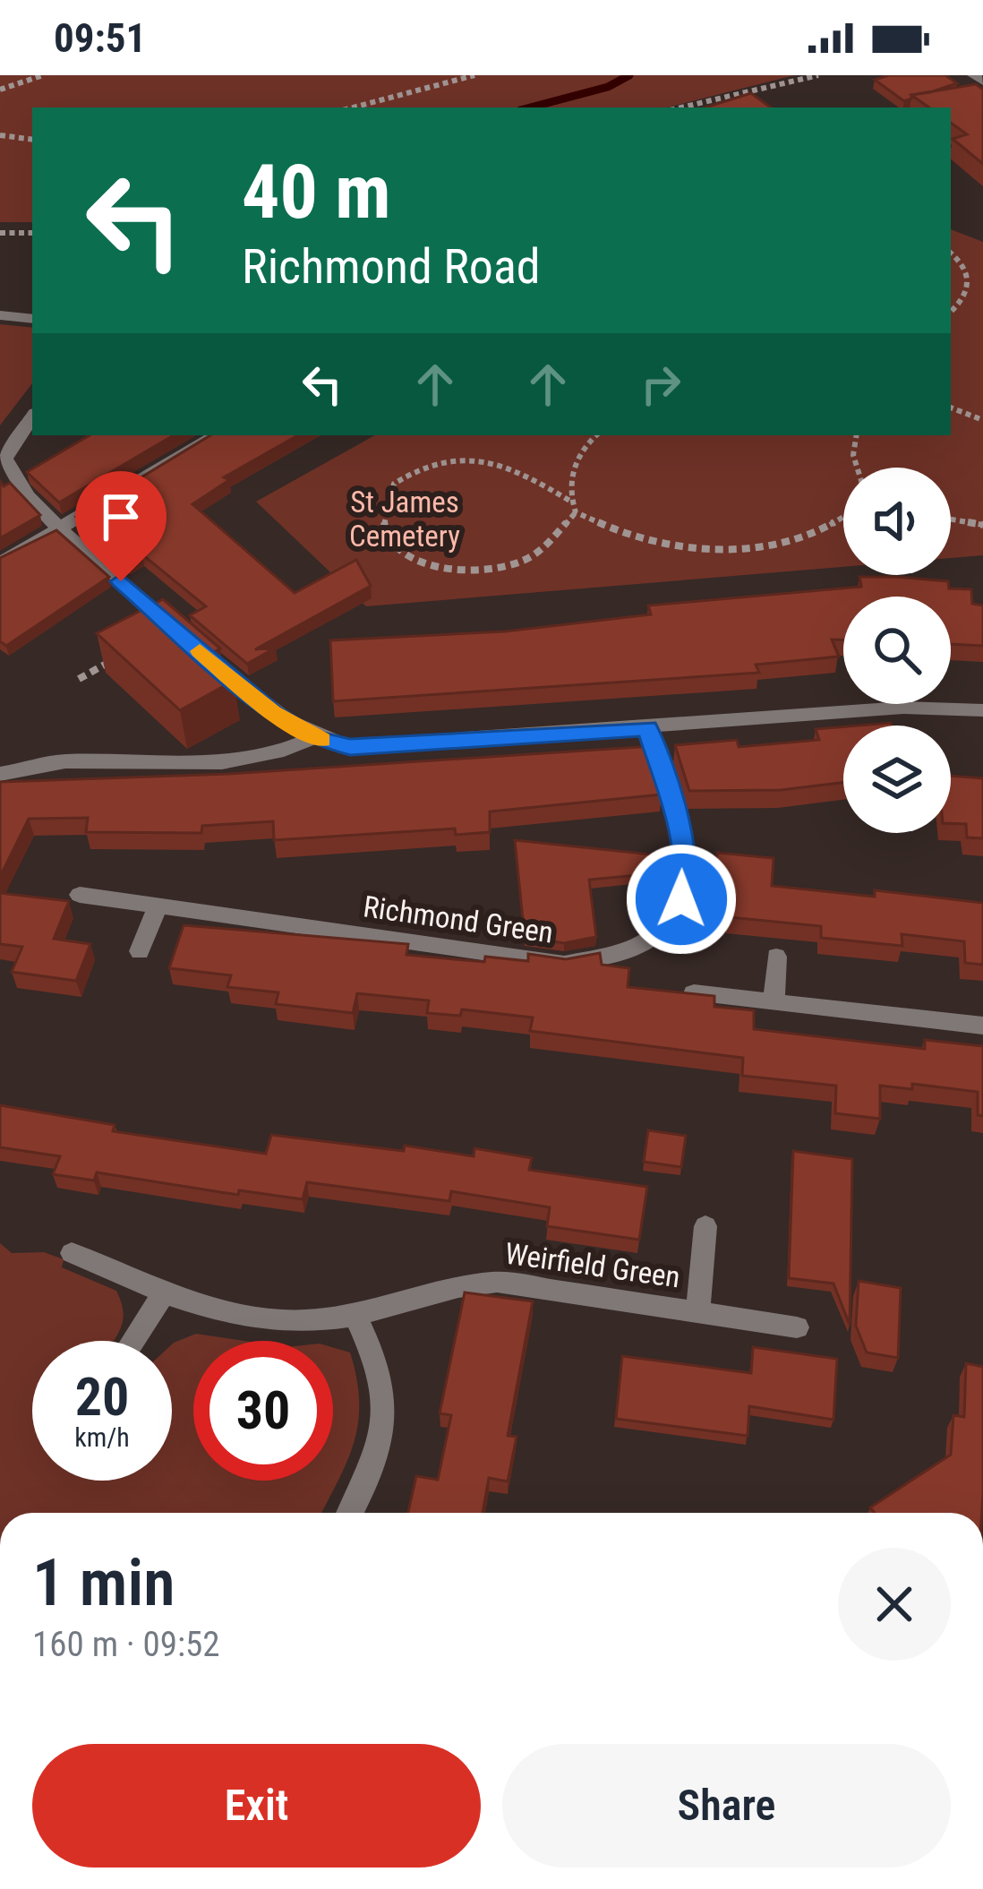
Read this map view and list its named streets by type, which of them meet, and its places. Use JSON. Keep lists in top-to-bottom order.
{
  "streets": {
    "street": ["Richmond Green", "Weirfield Green"]
  },
  "parks": ["St James Cemetery"],
  "page": {
    "status": "09:51",
    "turn": ["40 m", "Richmond Road"],
    "speed": "20 km/h",
    "limit": "30",
    "heading": ["1 min", "160 m · 09:52"],
    "buttons": ["Exit", "Share"]
  }
}
